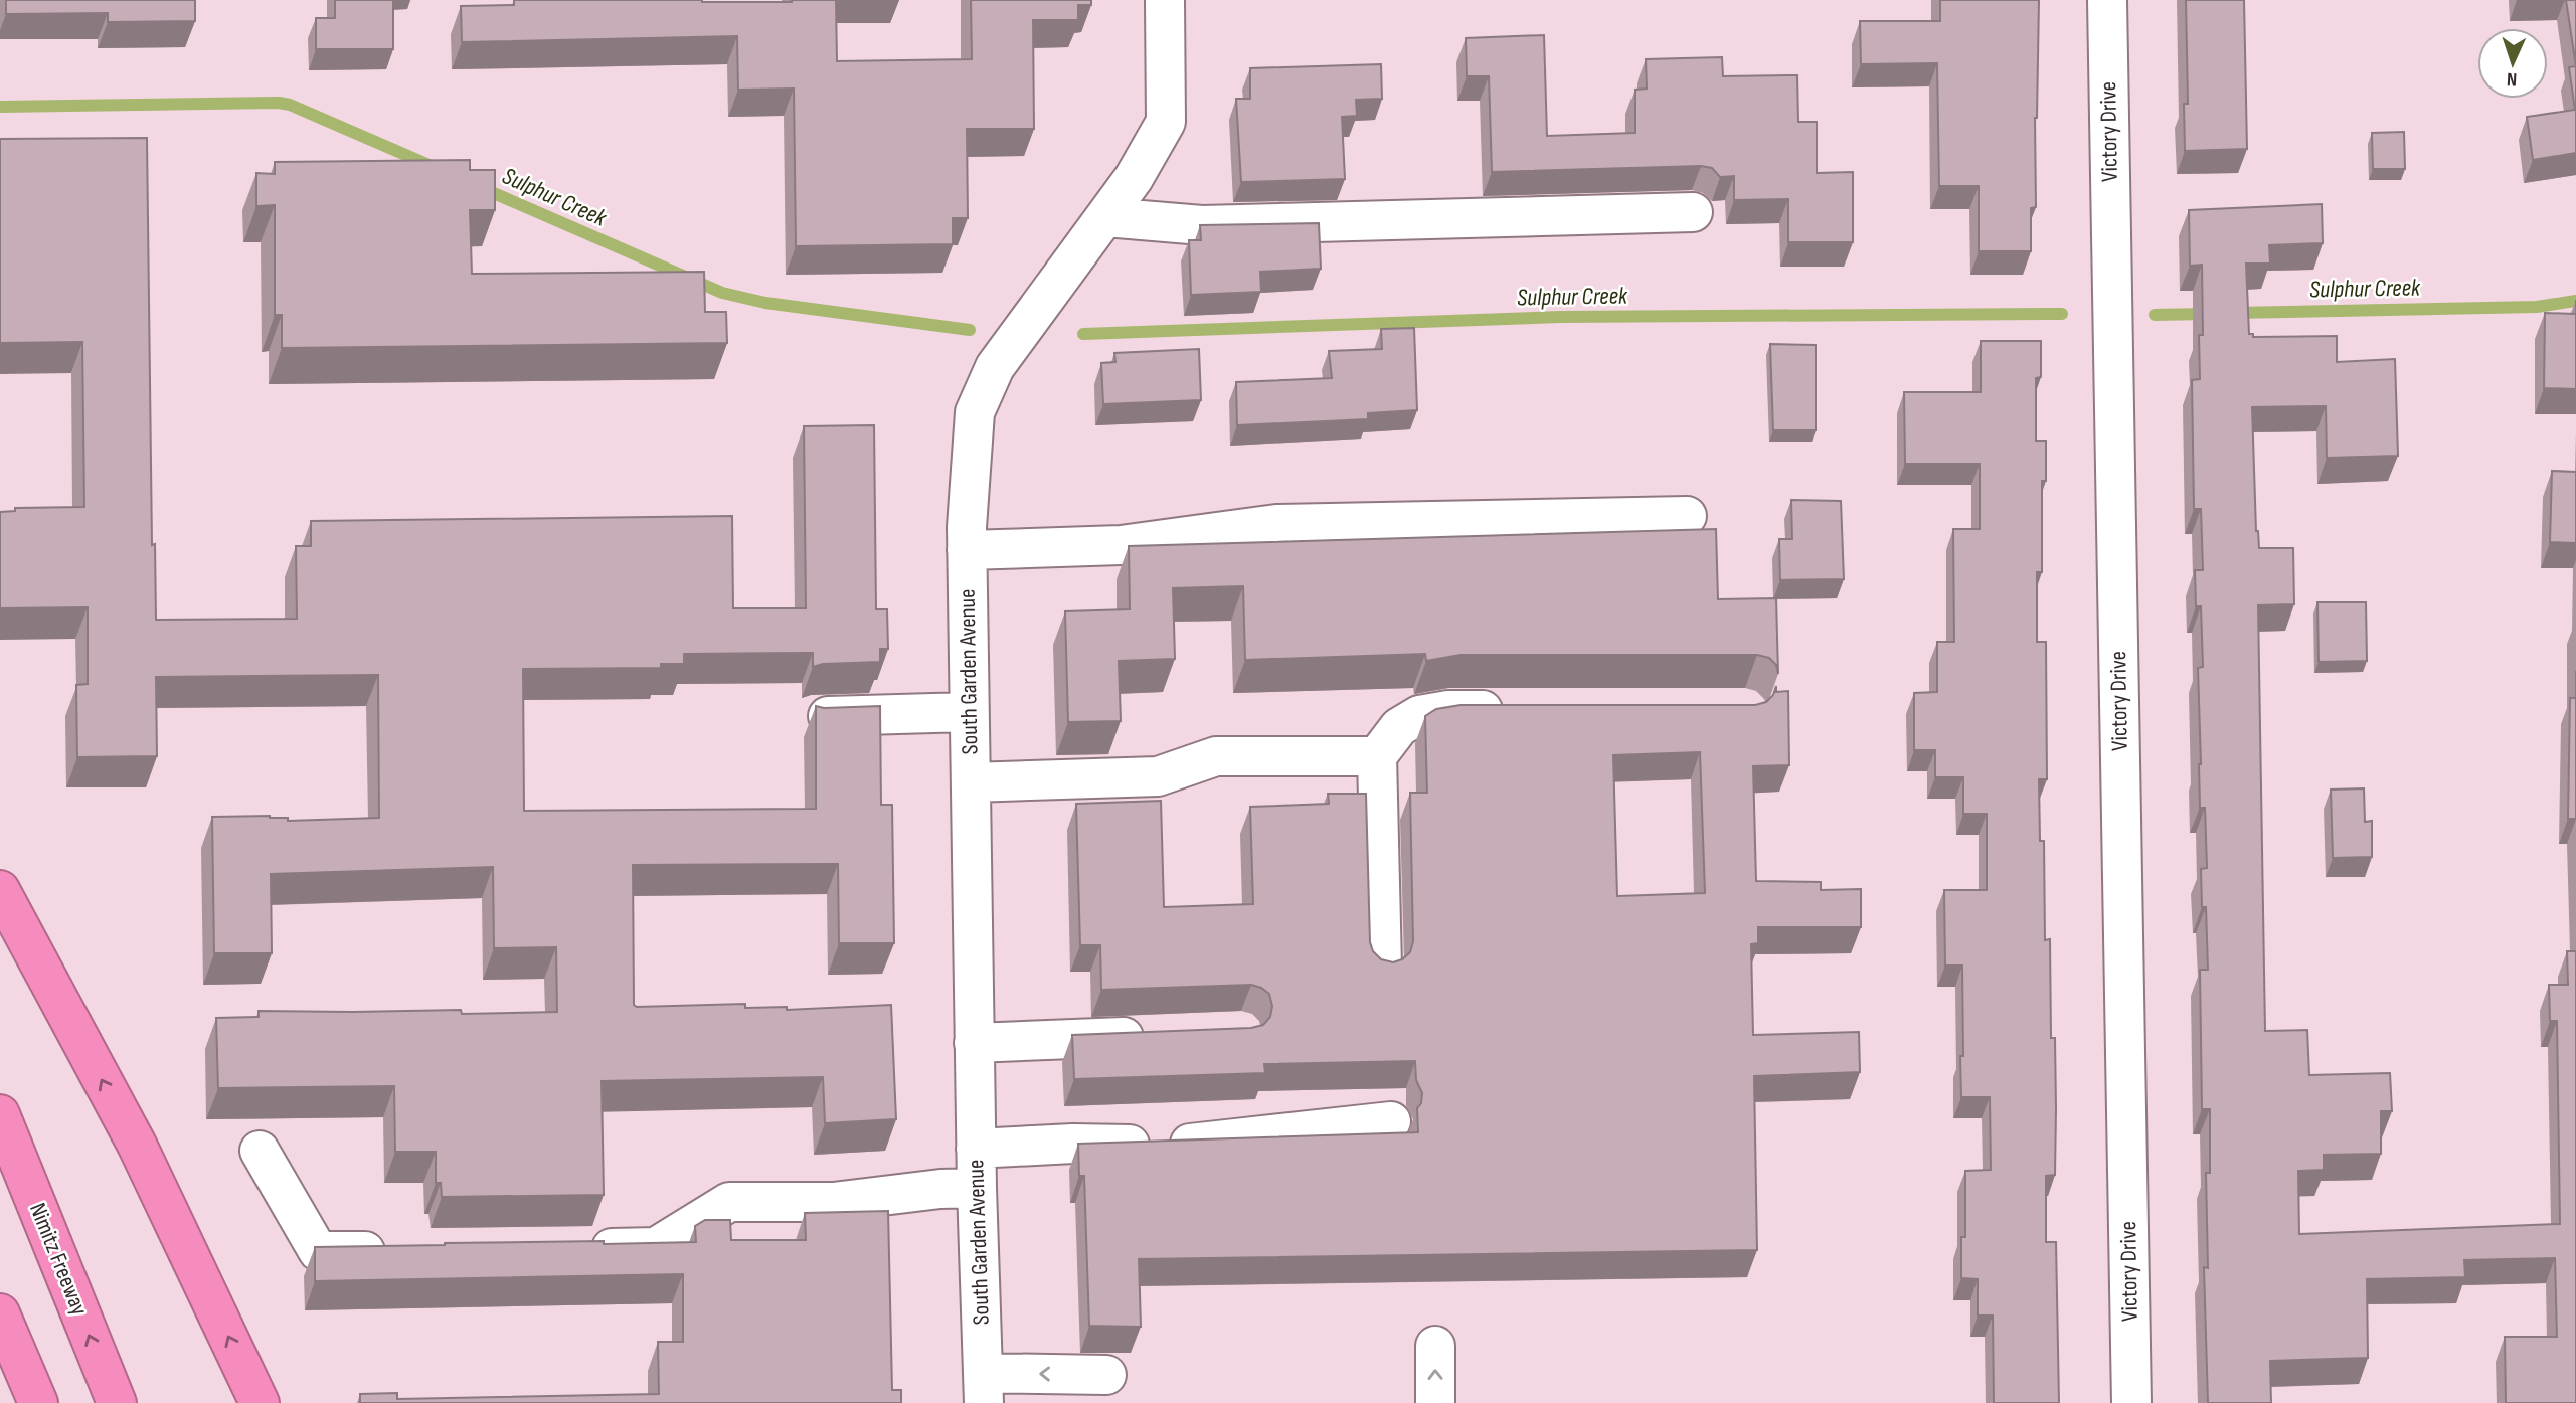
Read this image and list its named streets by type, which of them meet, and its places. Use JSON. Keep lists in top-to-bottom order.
{
  "streets": {
    "highway": ["Nimitz Freeway"],
    "street": ["Victory Drive", "South Garden Avenue"]
  },
  "water": ["Sulphur Creek"],
  "north": "bottom"
}
